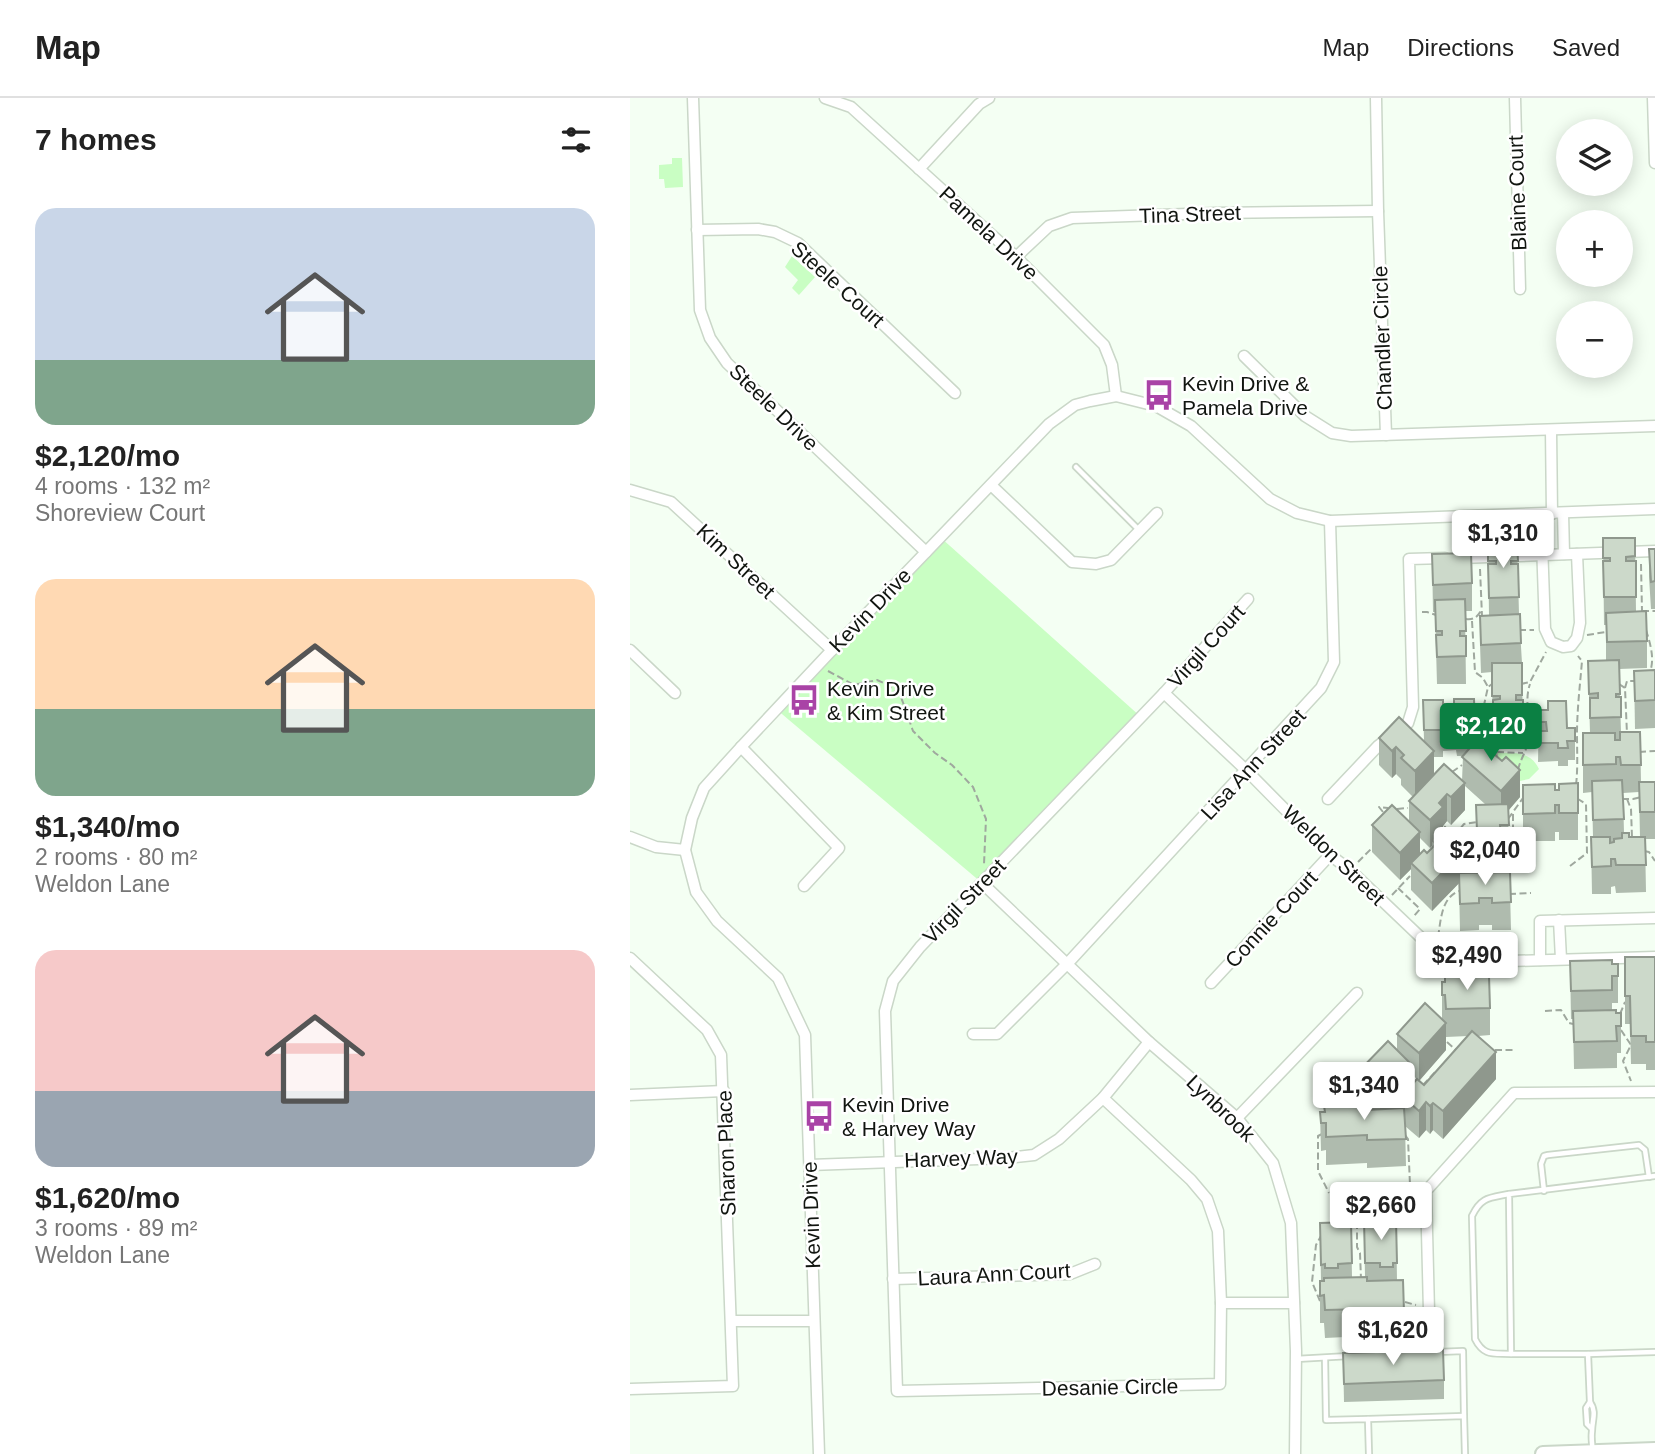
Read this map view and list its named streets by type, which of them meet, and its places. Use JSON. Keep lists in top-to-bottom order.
{
  "streets": {
    "street": [
      "Blaine Court",
      "Tina Street",
      "Pamela Drive",
      "Steele Court",
      "Chandler Circle",
      "Steele Drive",
      "Kim Street",
      "Kevin Drive",
      "Virgil Court",
      "Lisa Ann Street",
      "Weldon Street",
      "Virgil Street",
      "Connie Court",
      "Lynbrook",
      "Sharon Place",
      "Harvey Way",
      "Laura Ann Court",
      "Desanie Circle"
    ]
  },
  "crossings": [
    ["Tina Street", "Pamela Drive"],
    ["Tina Street", "Chandler Circle"],
    ["Pamela Drive", "Kevin Drive"],
    ["Steele Court", "Steele Drive"],
    ["Steele Drive", "Kevin Drive"],
    ["Kim Street", "Kevin Drive"],
    ["Kevin Drive", "Lisa Ann Street"],
    ["Kevin Drive", "Harvey Way"],
    ["Virgil Court", "Weldon Street"],
    ["Virgil Court", "Virgil Street"],
    ["Lisa Ann Street", "Weldon Street"],
    ["Lisa Ann Street", "Lynbrook"],
    ["Weldon Street", "Virgil Street"],
    ["Weldon Street", "Connie Court"],
    ["Virgil Street", "Lynbrook"],
    ["Virgil Street", "Harvey Way"],
    ["Virgil Street", "Desanie Circle"],
    ["Lynbrook", "Harvey Way"],
    ["Harvey Way", "Desanie Circle"],
    ["Laura Ann Court", "Desanie Circle"]
  ],
  "places": {
    "bus stop": ["Kevin Drive & Pamela Drive", "Kevin Drive & Kim Street", "Kevin Drive & Harvey Way"]
  },
  "page": {
    "header": "Map",
    "nav": ["Map", "Directions", "Saved"],
    "heading": "7 homes",
    "map_buttons": ["+", "−"],
    "list": [
      {
        "name": "$2,120/mo",
        "note": "4 rooms · 132 m² · Shoreview Court"
      },
      {
        "name": "$1,340/mo",
        "note": "2 rooms · 80 m² · Weldon Lane"
      },
      {
        "name": "$1,620/mo",
        "note": "3 rooms · 89 m² · Weldon Lane"
      }
    ],
    "price": [
      "$1,310",
      "$2,120",
      "$2,040",
      "$2,490",
      "$1,340",
      "$2,660",
      "$1,620"
    ]
  }
}
